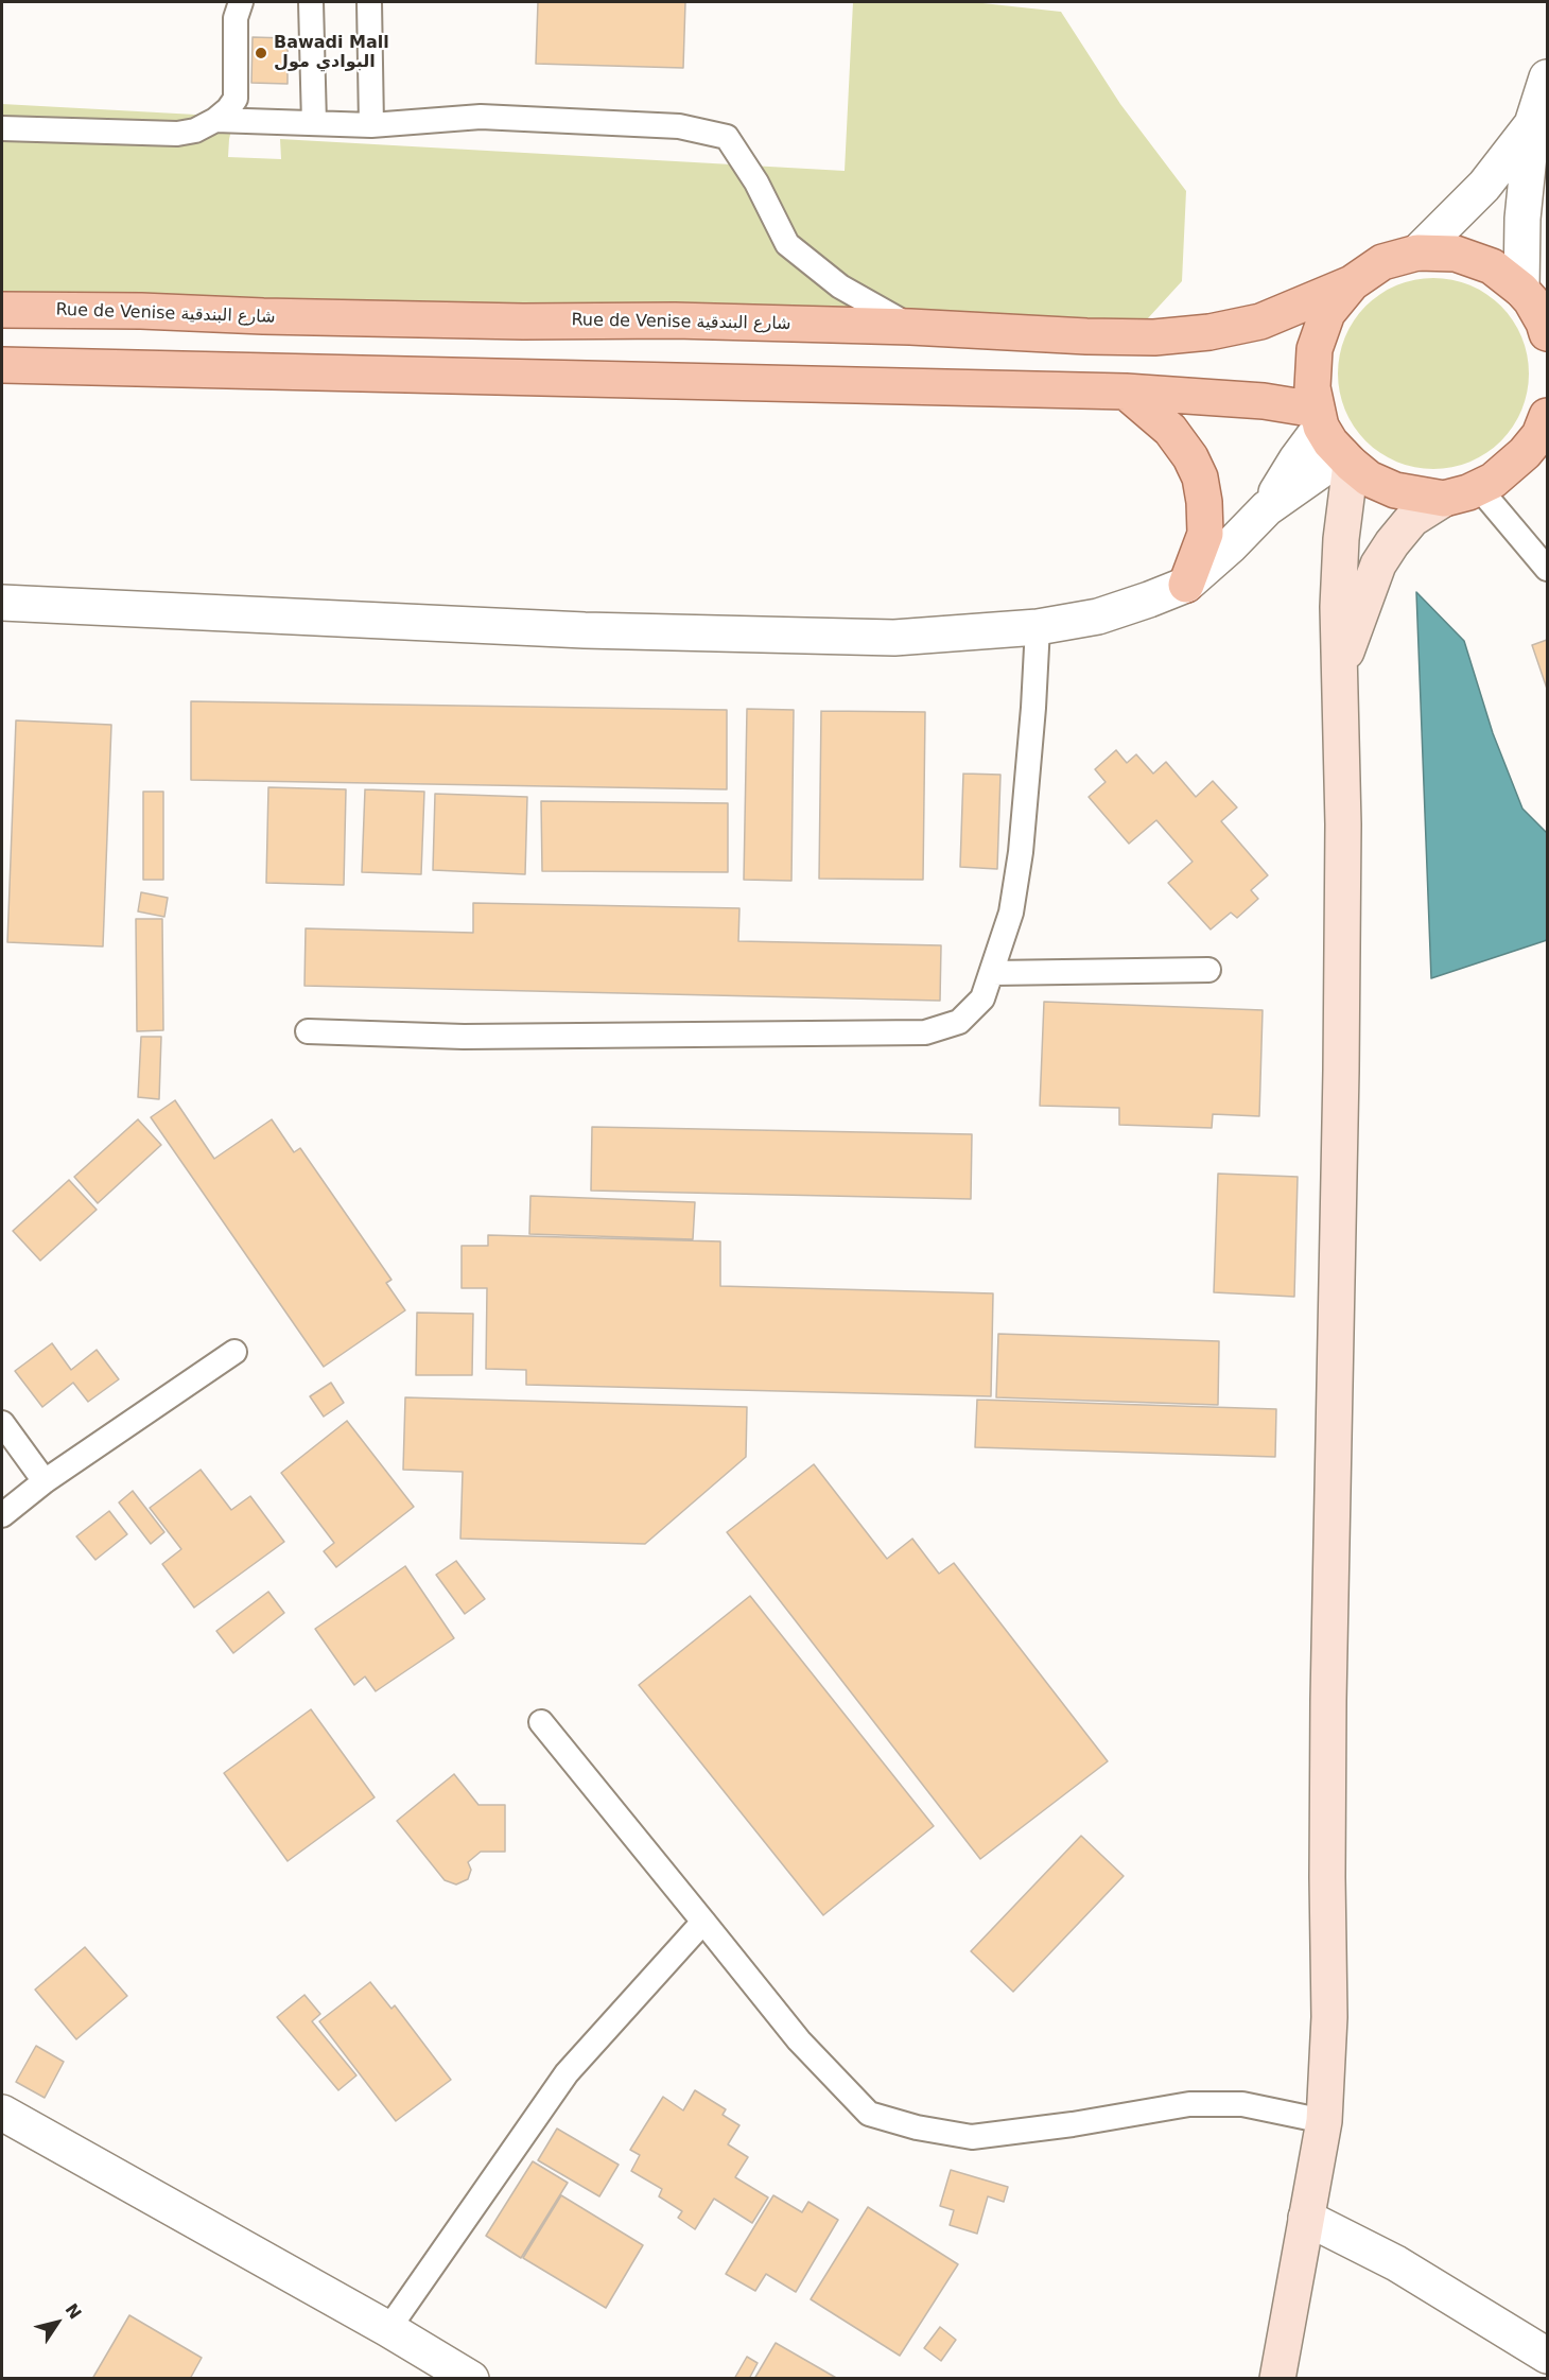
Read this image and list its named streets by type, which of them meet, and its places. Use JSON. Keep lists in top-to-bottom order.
{
  "streets": {
    "main road": ["Rue de Venise شارع البندقية"]
  },
  "places": ["Bawadi Mall البوادي مول"],
  "north": "top right"
}
